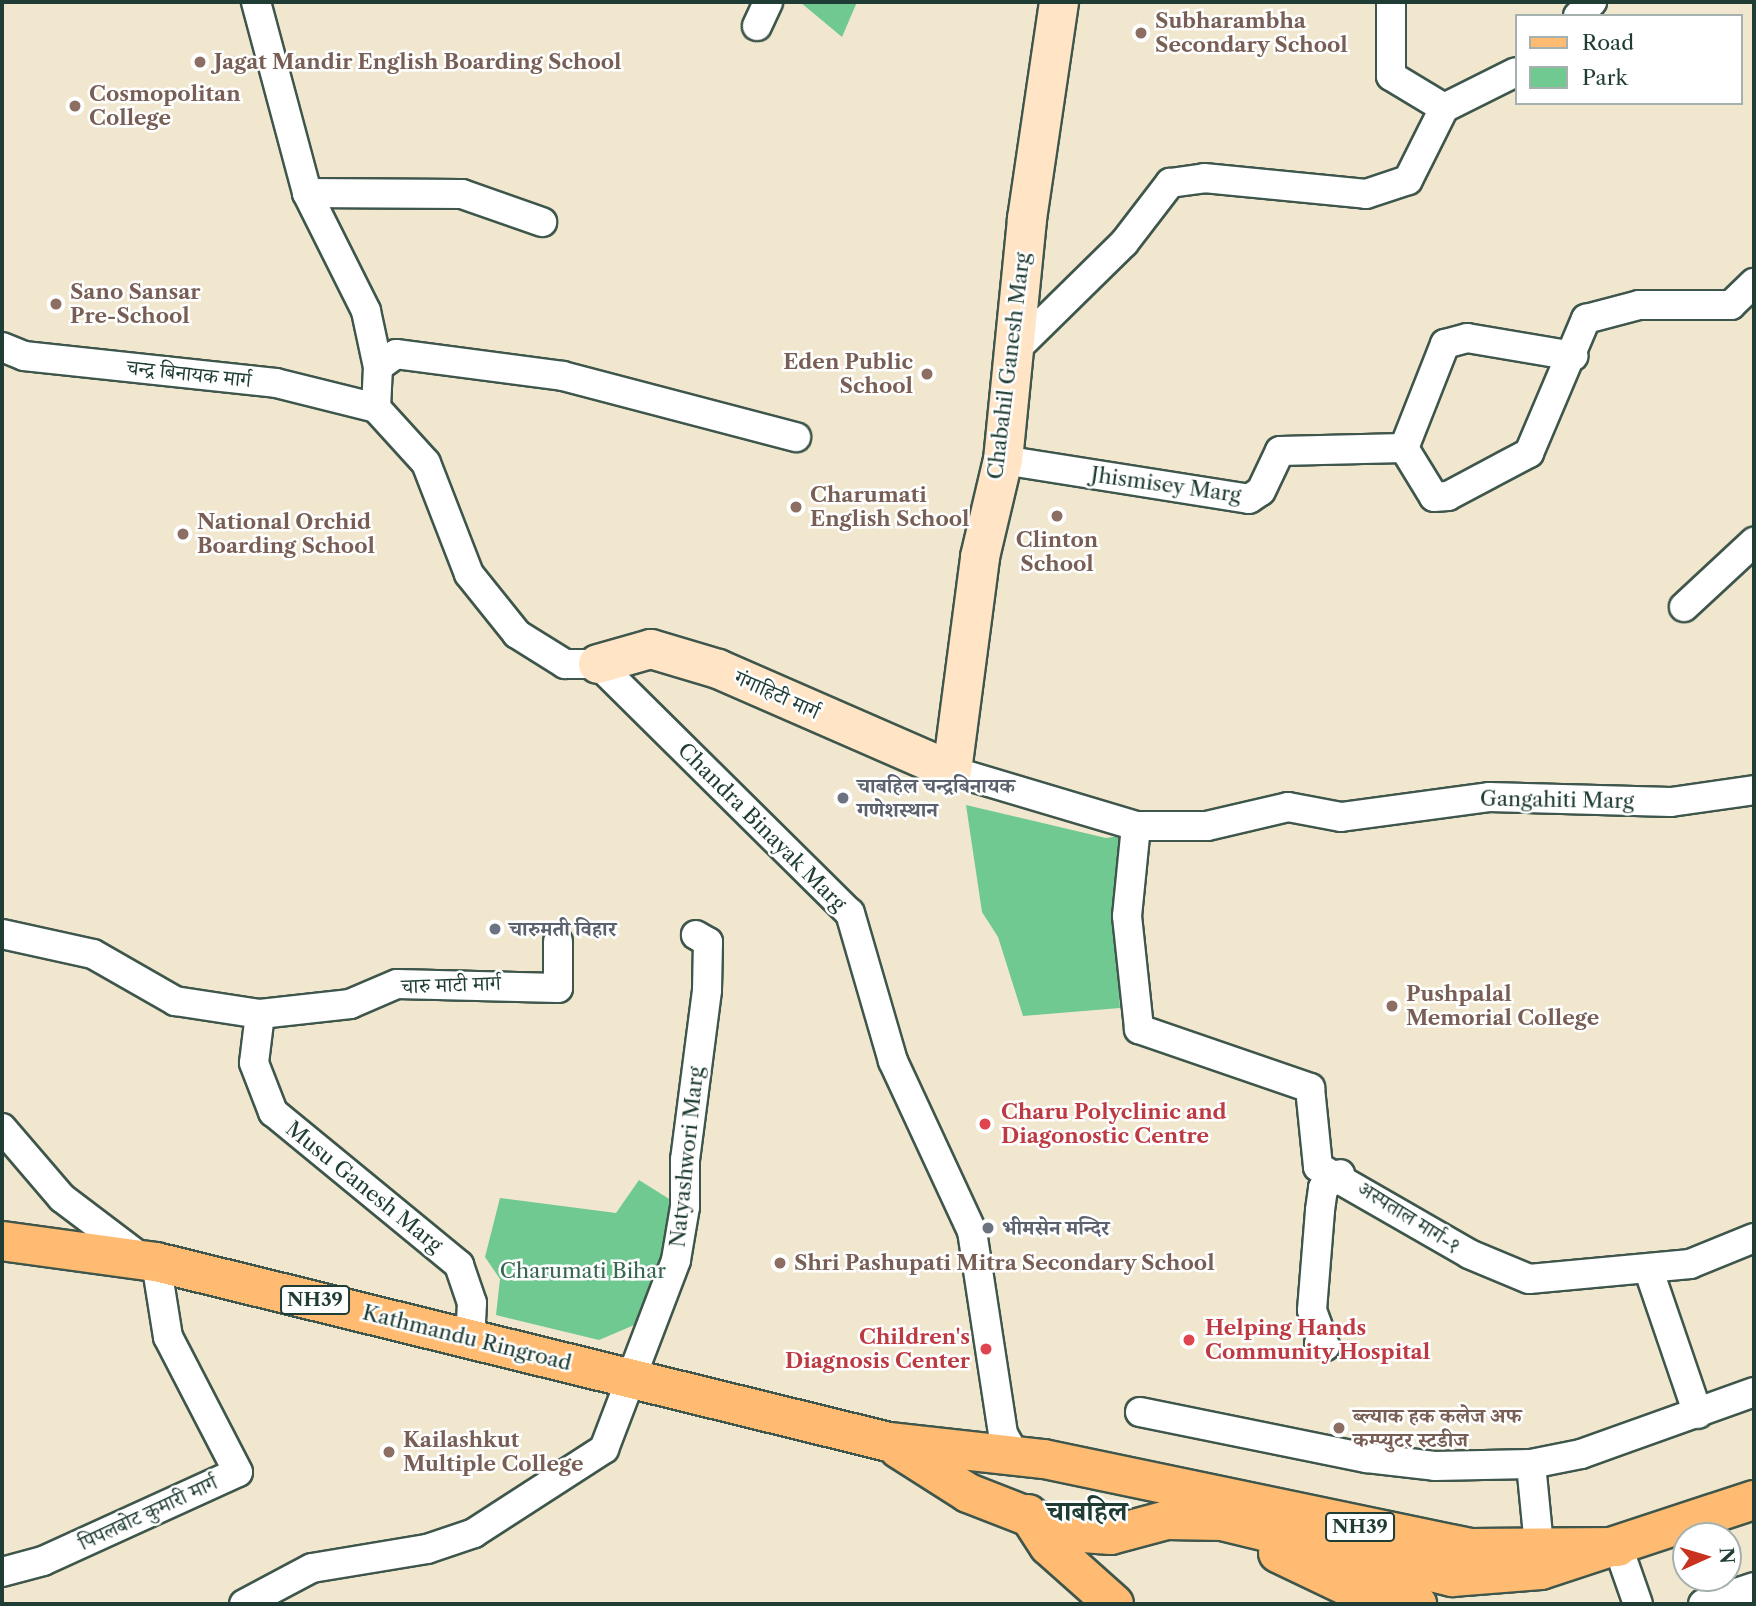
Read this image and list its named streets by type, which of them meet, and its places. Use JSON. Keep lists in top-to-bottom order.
{
  "streets": {
    "main road": ["NH39", "Kathmandu Ringroad"],
    "street": [
      "Chabahil Ganesh Marg",
      "चन्द्र बिनायक मार्ग",
      "Jhismisey Marg",
      "गंगाहिटी मार्ग",
      "Gangahiti Marg",
      "Chandra Binayak Marg",
      "चारु माटी मार्ग",
      "Natyashwori Marg",
      "Musu Ganesh Marg",
      "अस्पताल मार्ग-१",
      "पिपलबोट कुमारी मार्ग"
    ]
  },
  "crossings": [
    ["Chabahil Ganesh Marg", "Jhismisey Marg"],
    ["Chabahil Ganesh Marg", "गंगाहिटी मार्ग"],
    ["Chabahil Ganesh Marg", "Gangahiti Marg"],
    ["गंगाहिटी मार्ग", "Gangahiti Marg"],
    ["गंगाहिटी मार्ग", "Chandra Binayak Marg"],
    ["Gangahiti Marg", "अस्पताल मार्ग-१"],
    ["Chandra Binayak Marg", "Kathmandu Ringroad"],
    ["चारु माटी मार्ग", "Musu Ganesh Marg"],
    ["Natyashwori Marg", "Kathmandu Ringroad"],
    ["Musu Ganesh Marg", "Kathmandu Ringroad"],
    ["Kathmandu Ringroad", "पिपलबोट कुमारी मार्ग"]
  ],
  "districts": ["चाबहिल"],
  "parks": ["Charumati Bihar"],
  "places": [
    "Subharambha Secondary School",
    "Jagat Mandir English Boarding School",
    "Cosmopolitan College",
    "Sano Sansar Pre-School",
    "Eden Public School",
    "Charumati English School",
    "Clinton School",
    "National Orchid Boarding School",
    "चाबहिल चन्द्रबिनायक गणेशस्थान",
    "चारुमती विहार",
    "Pushpalal Memorial College",
    "Charu Polyclinic and Diagonostic Centre",
    "भीमसेन मन्दिर",
    "Shri Pashupati Mitra Secondary School",
    "Helping Hands Community Hospital",
    "Children's Diagnosis Center",
    "ब्ल्याक हक कलेज अफ कम्प्युटर स्टडीज",
    "Kailashkut Multiple College"
  ],
  "legend": ["Road", "Park"],
  "north": "right"
}
